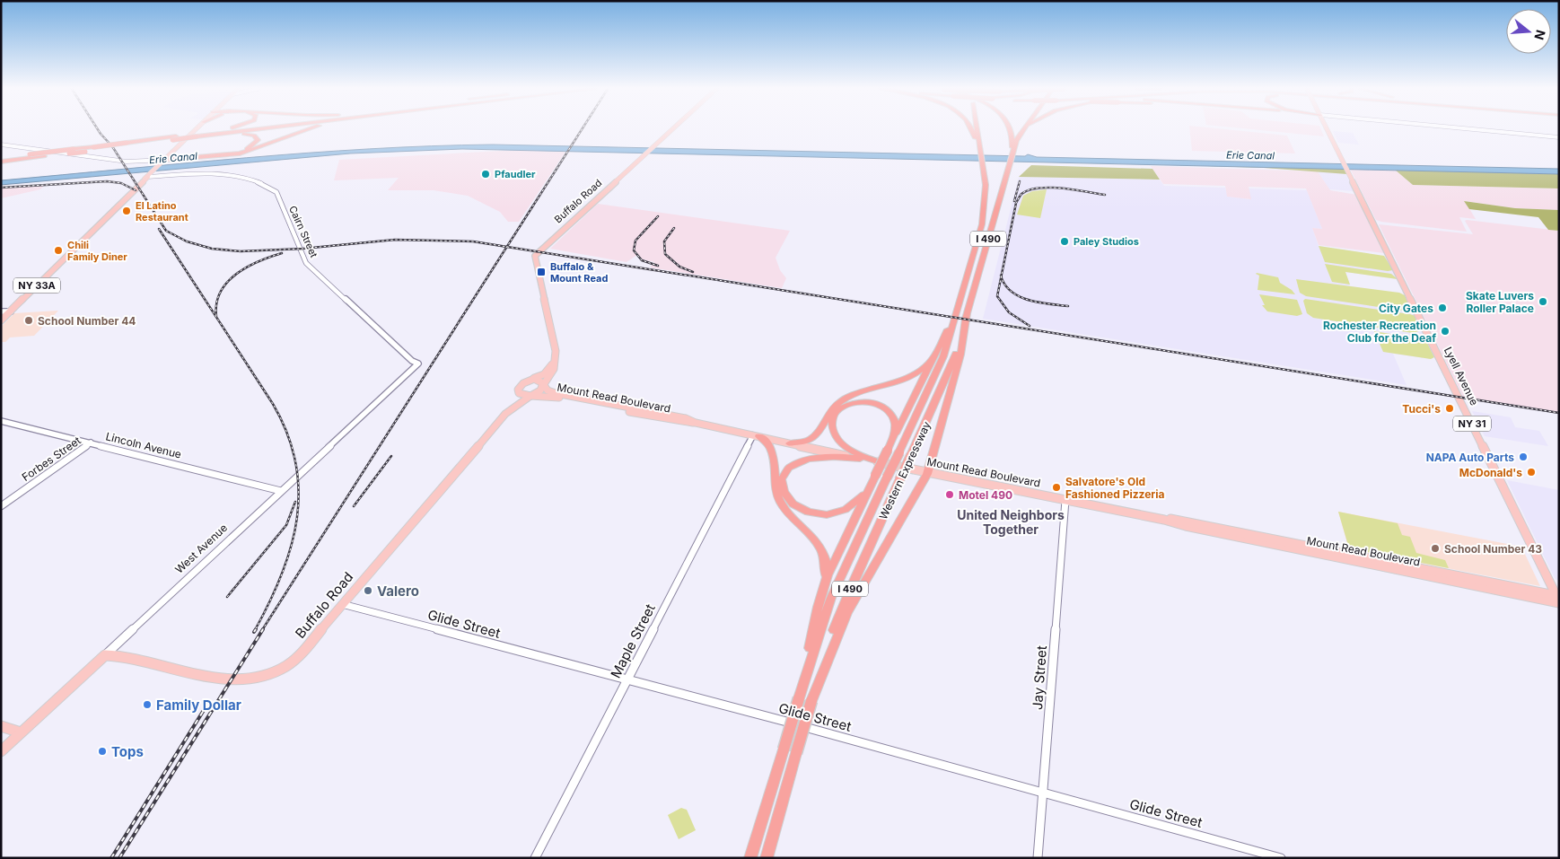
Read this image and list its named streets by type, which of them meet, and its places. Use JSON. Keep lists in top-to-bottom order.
{
  "streets": {
    "highway": ["I 490", "Western Expressway"],
    "main road": [
      "Buffalo Road",
      "NY 33A",
      "Lyell Avenue",
      "Mount Read Boulevard",
      "NY 31",
      "West Avenue"
    ],
    "street": [
      "Cairn Street",
      "Lincoln Avenue",
      "Forbes Street",
      "Glide Street",
      "Maple Street",
      "Jay Street"
    ]
  },
  "crossings": [
    ["Buffalo Road", "Mount Read Boulevard"],
    ["Buffalo Road", "West Avenue"],
    ["Buffalo Road", "Glide Street"],
    ["Cairn Street", "NY 33A"],
    ["Cairn Street", "West Avenue"],
    ["Lyell Avenue", "Mount Read Boulevard"],
    ["Mount Read Boulevard", "Maple Street"],
    ["Mount Read Boulevard", "Jay Street"],
    ["Lincoln Avenue", "Forbes Street"],
    ["Lincoln Avenue", "West Avenue"],
    ["Glide Street", "Maple Street"],
    ["Glide Street", "Jay Street"]
  ],
  "districts": ["United Neighbors Together"],
  "water": ["Erie Canal"],
  "places": {
    "other": [
      "Pfaudler",
      "El Latino Restaurant",
      "Paley Studios",
      "Chili Family Diner",
      "Skate Luvers Roller Palace",
      "City Gates",
      "School Number 44",
      "Rochester Recreation Club for the Deaf",
      "Tucci's",
      "NAPA Auto Parts",
      "McDonald's",
      "Salvatore's Old Fashioned Pizzeria",
      "Motel 490",
      "School Number 43",
      "Valero",
      "Family Dollar",
      "Tops"
    ],
    "transit": ["Buffalo & Mount Read"]
  },
  "north": "right"
}
